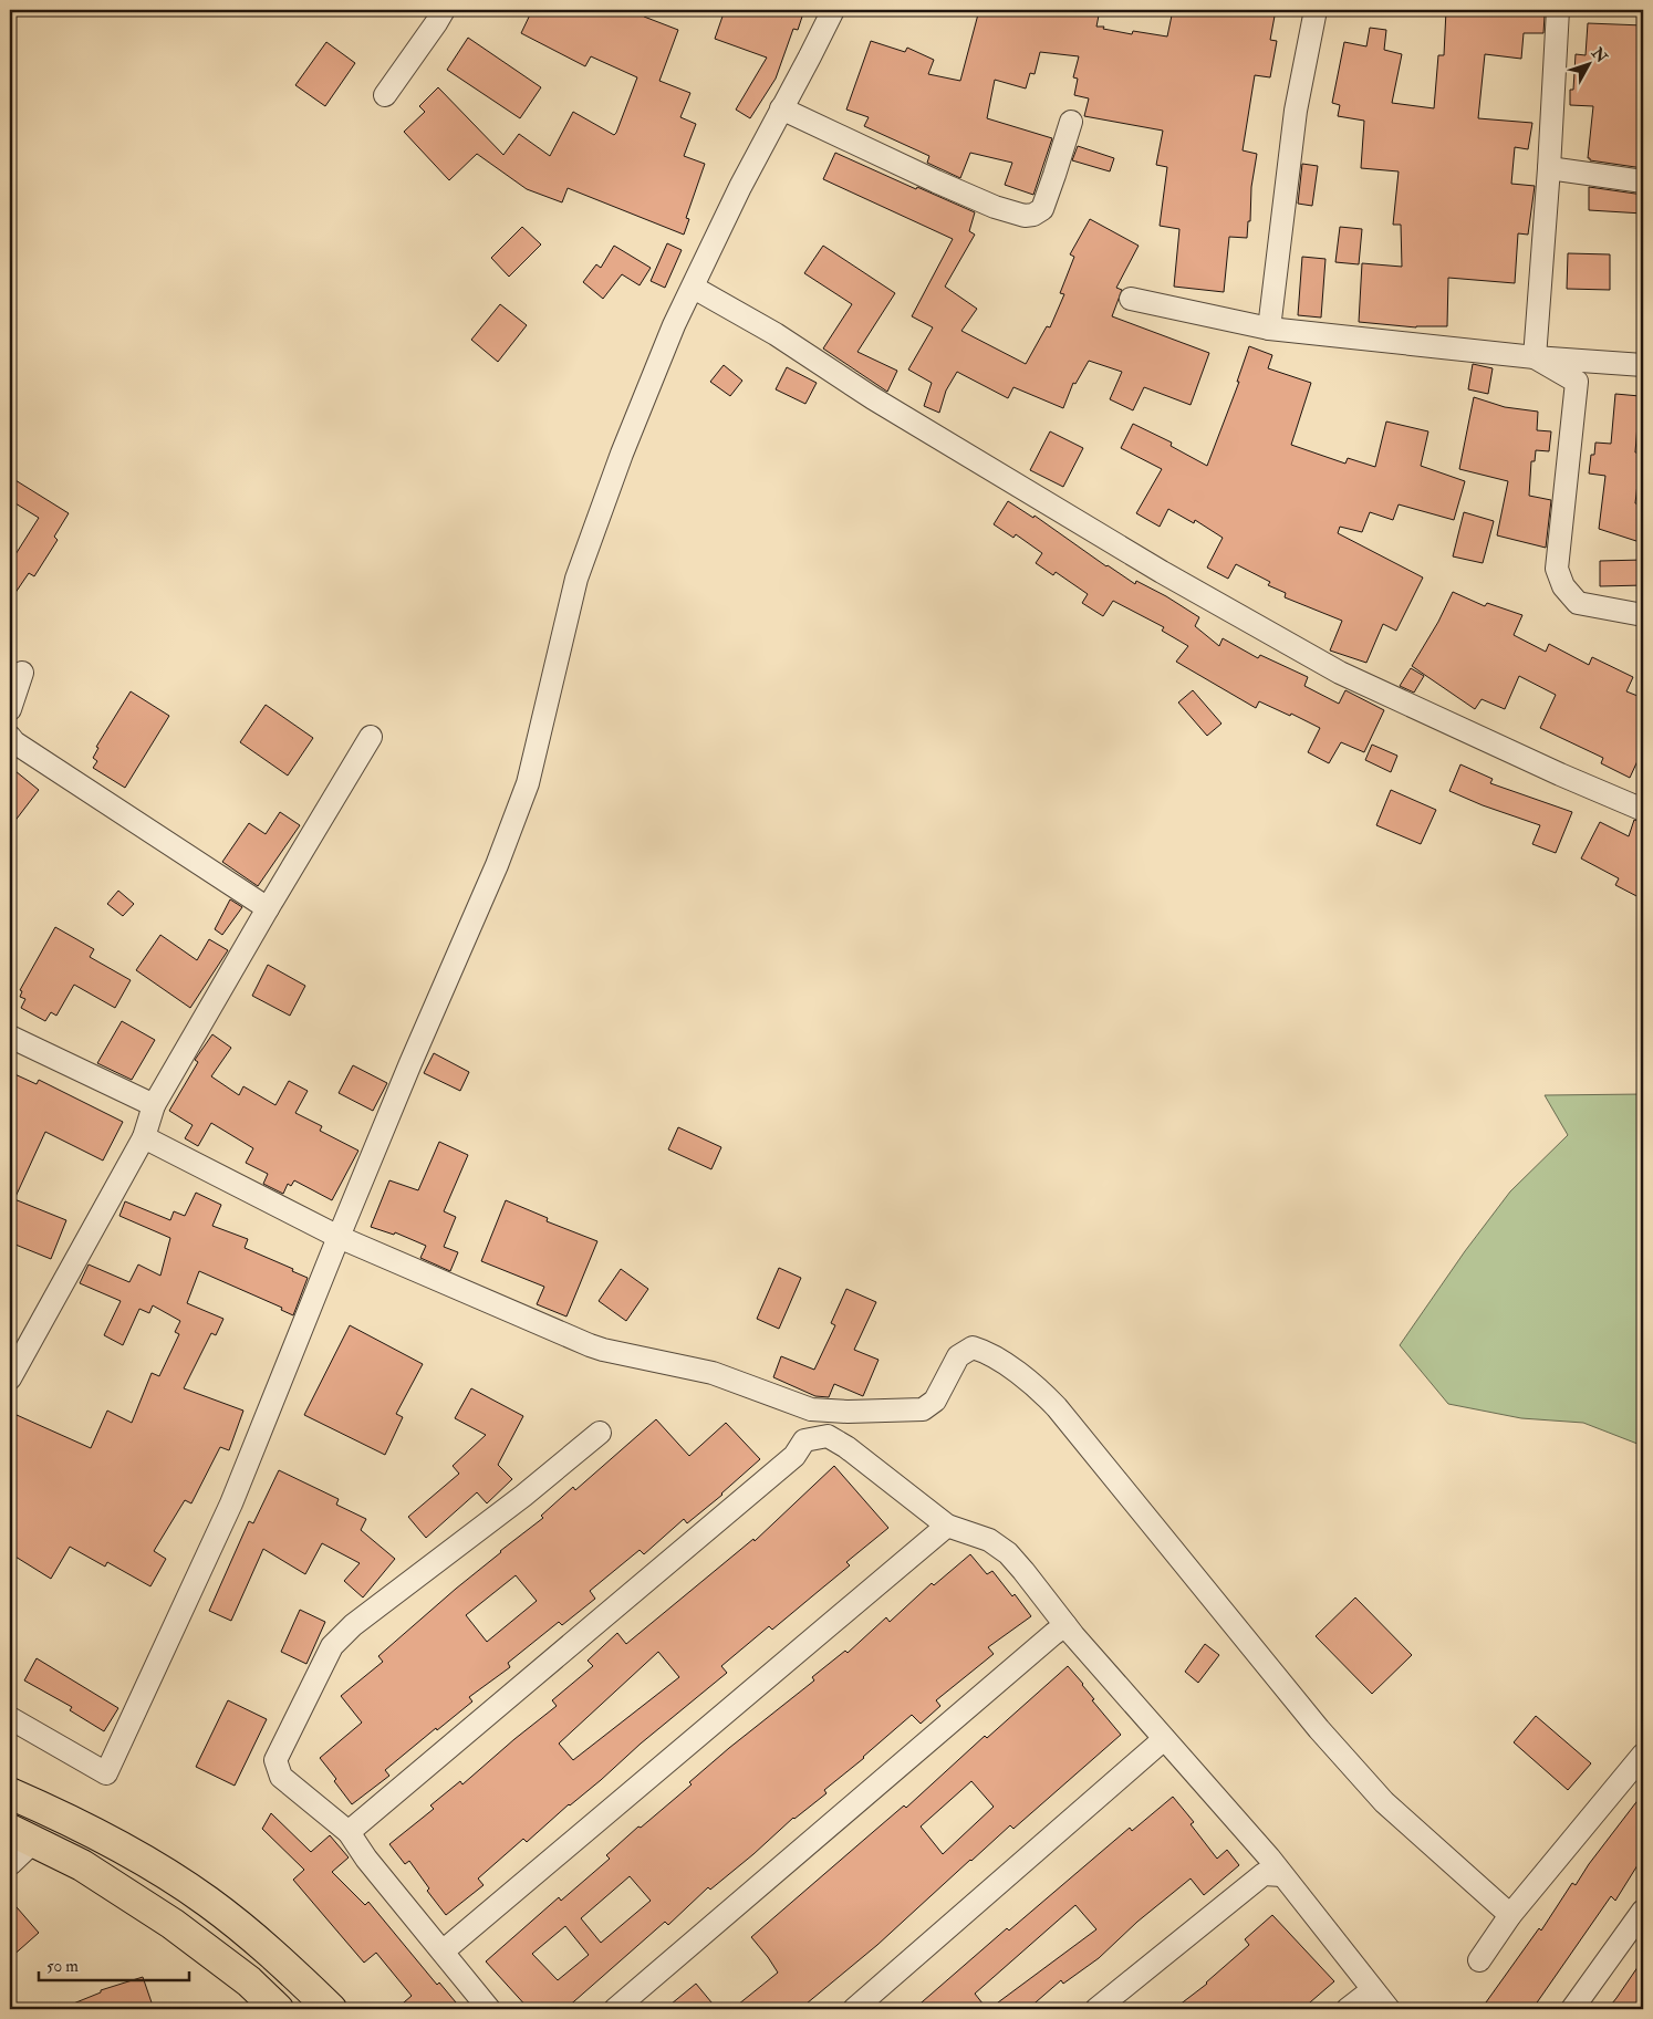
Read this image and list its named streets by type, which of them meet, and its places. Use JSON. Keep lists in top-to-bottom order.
{
  "scale_bar": "50 m",
  "north": "top right"
}
